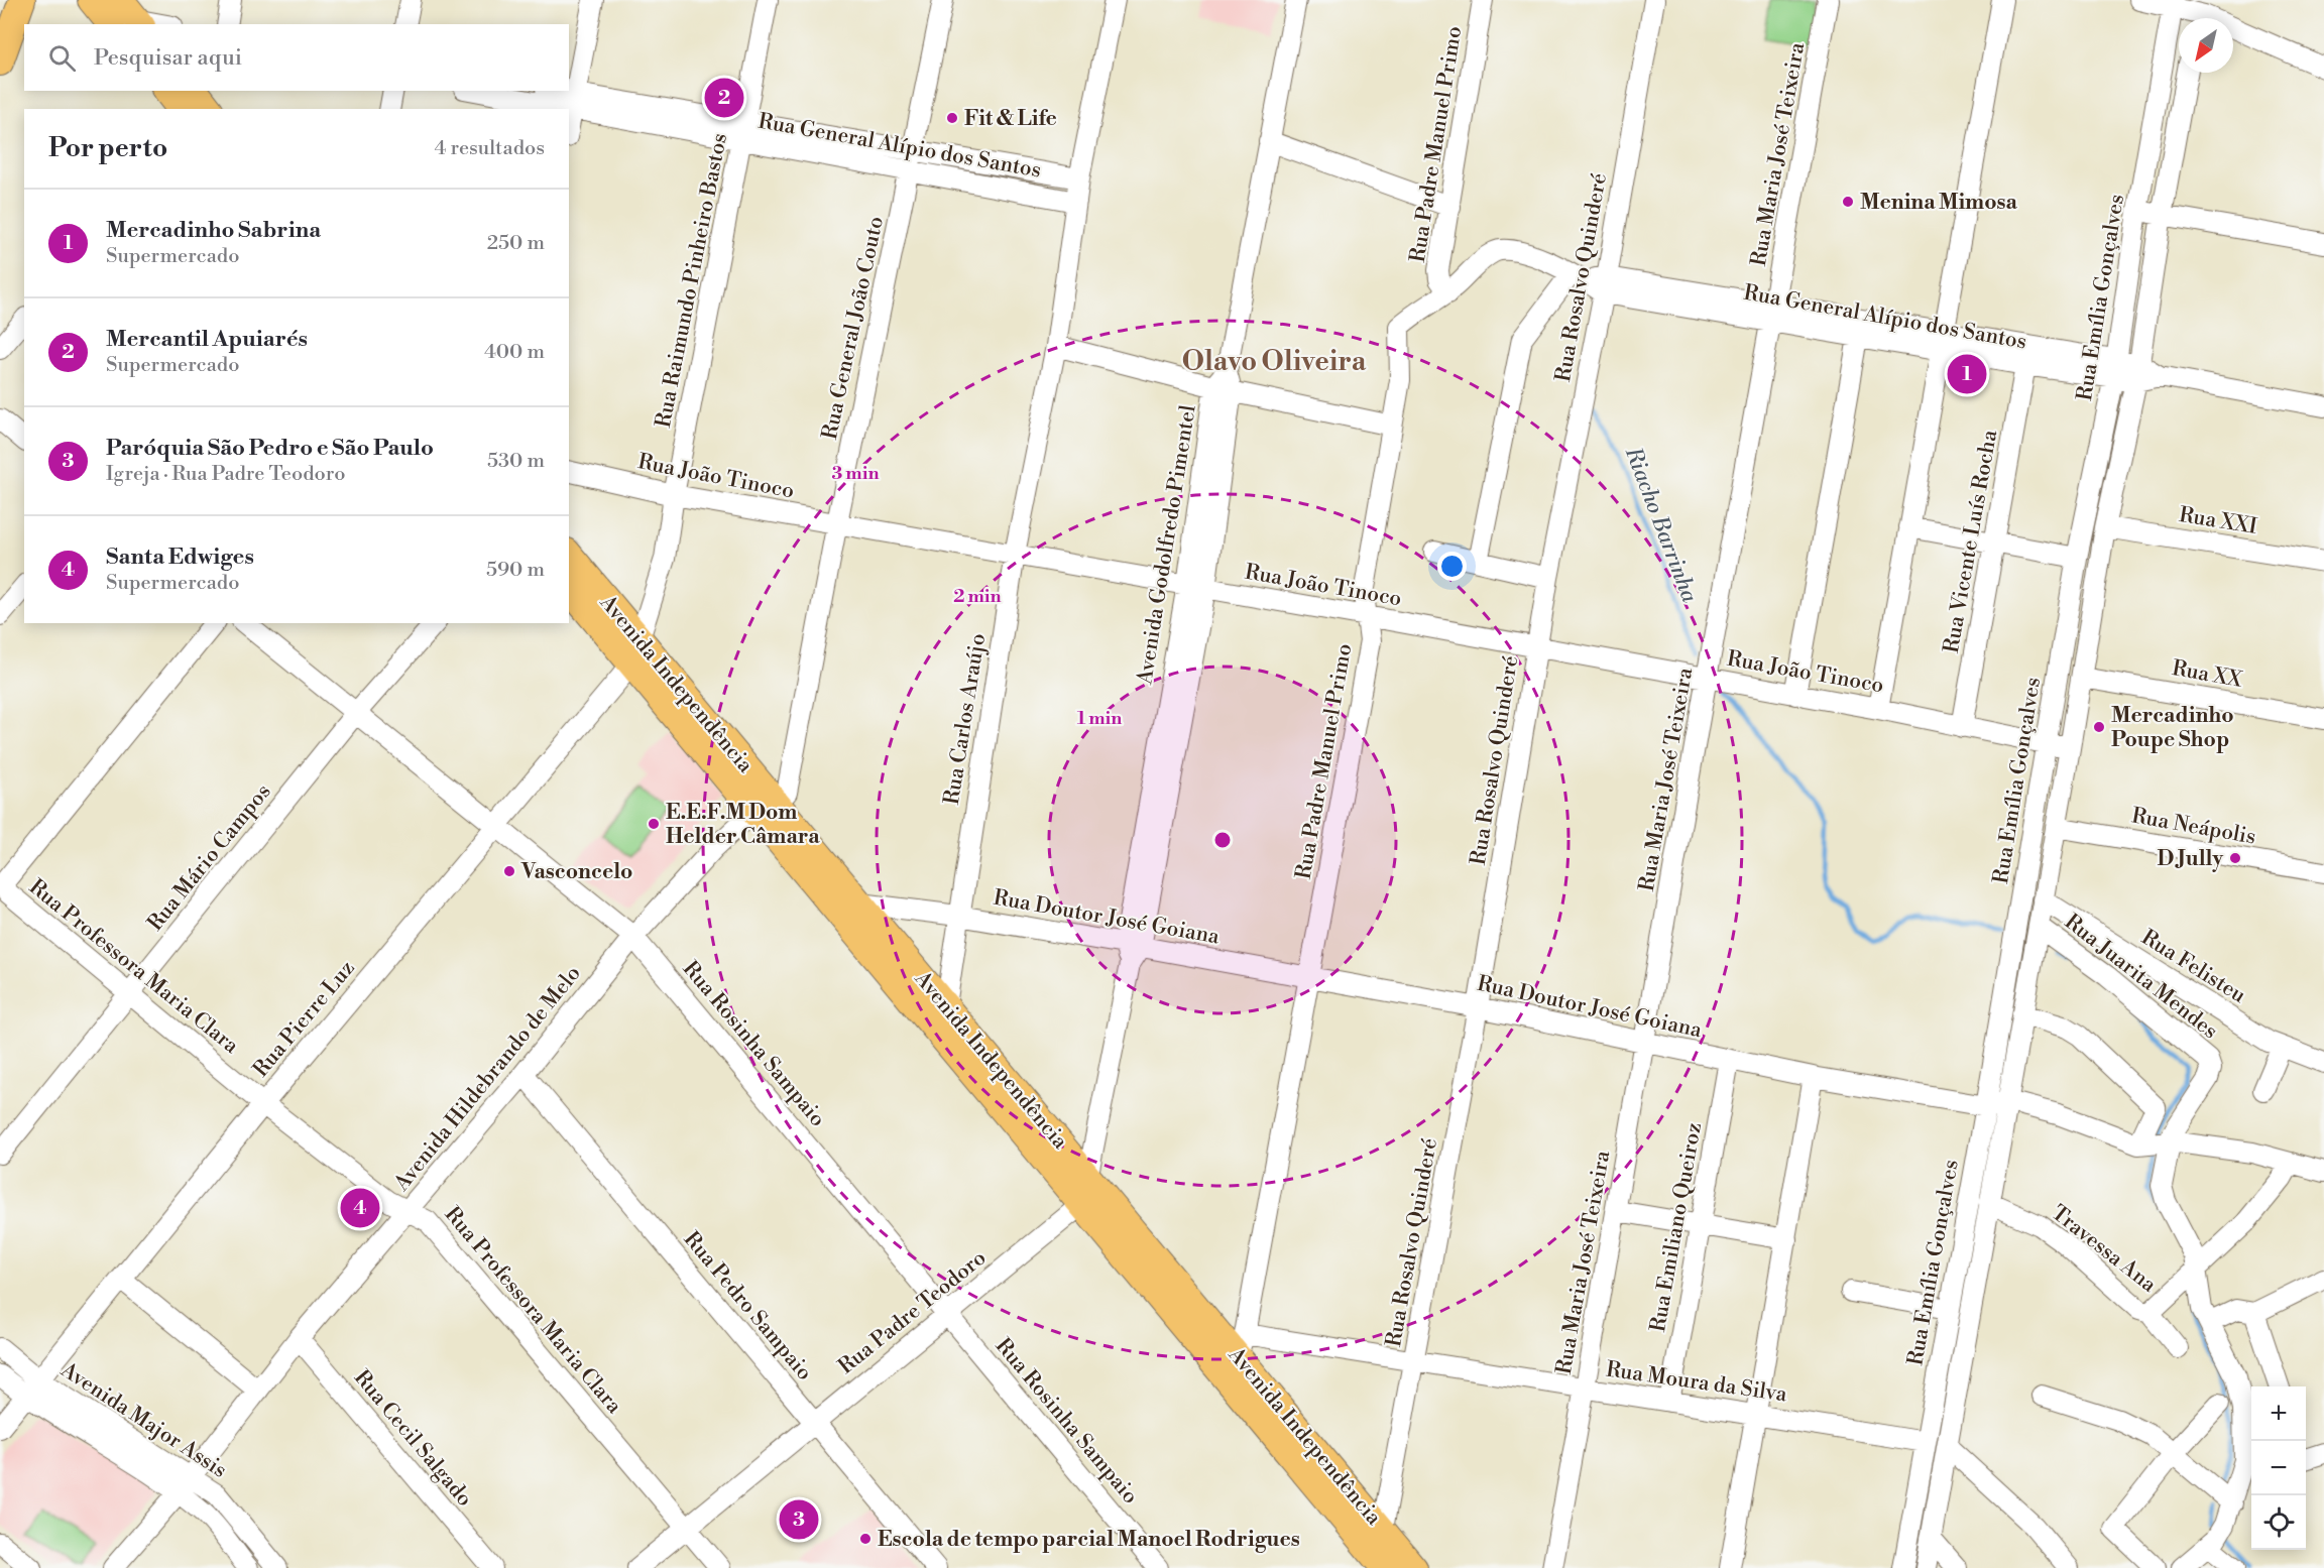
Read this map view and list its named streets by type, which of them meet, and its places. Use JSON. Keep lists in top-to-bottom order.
{
  "streets": {
    "main road": ["Avenida Independência"],
    "street": [
      "Rua Padre Manuel Primo",
      "Rua General Alípio dos Santos",
      "Rua Maria José Teixeira",
      "Rua Rosalvo Quinderé",
      "Rua Raimundo Pinheiro Bastos",
      "Rua Emília Gonçalves",
      "Rua General João Couto",
      "Rua João Tinoco",
      "Rua XXI",
      "Rua Vicente Luís Rocha",
      "Avenida Godolfredo Pimentel",
      "Rua XX",
      "Rua Carlos Araújo",
      "Rua Neápolis",
      "Rua Mário Campos",
      "Rua Doutor José Goiana",
      "Rua Professora Maria Clara",
      "Rua Felisteu",
      "Rua Juarita Mendes",
      "Rua Pierre Luz",
      "Rua Rosinha Sampaio",
      "Avenida Hildebrando de Melo",
      "Rua Emiliano Queiroz",
      "Travessa Ana",
      "Rua Pedro Sampaio",
      "Rua Padre Teodoro",
      "Rua Moura da Silva",
      "Avenida Major Assis",
      "Rua Cecil Salgado"
    ]
  },
  "crossings": [
    ["Rua Padre Manuel Primo", "Rua João Tinoco"],
    ["Rua Padre Manuel Primo", "Avenida Independência"],
    ["Rua Padre Manuel Primo", "Rua Doutor José Goiana"],
    ["Rua Padre Manuel Primo", "Rua Moura da Silva"],
    ["Rua General Alípio dos Santos", "Rua Maria José Teixeira"],
    ["Rua General Alípio dos Santos", "Rua Rosalvo Quinderé"],
    ["Rua General Alípio dos Santos", "Rua Raimundo Pinheiro Bastos"],
    ["Rua General Alípio dos Santos", "Rua Emília Gonçalves"],
    ["Rua General Alípio dos Santos", "Rua General João Couto"],
    ["Rua General Alípio dos Santos", "Rua Vicente Luís Rocha"],
    ["Rua General Alípio dos Santos", "Rua Carlos Araújo"],
    ["Rua Maria José Teixeira", "Rua João Tinoco"],
    ["Rua Maria José Teixeira", "Rua Doutor José Goiana"],
    ["Rua Maria José Teixeira", "Rua Moura da Silva"],
    ["Rua Rosalvo Quinderé", "Rua João Tinoco"],
    ["Rua Rosalvo Quinderé", "Avenida Independência"],
    ["Rua Rosalvo Quinderé", "Rua Doutor José Goiana"],
    ["Rua Rosalvo Quinderé", "Rua Moura da Silva"],
    ["Rua Raimundo Pinheiro Bastos", "Rua João Tinoco"],
    ["Rua Raimundo Pinheiro Bastos", "Avenida Independência"],
    ["Rua Raimundo Pinheiro Bastos", "Rua Pierre Luz"],
    ["Rua Emília Gonçalves", "Rua João Tinoco"],
    ["Rua Emília Gonçalves", "Rua Doutor José Goiana"],
    ["Rua Emília Gonçalves", "Rua Moura da Silva"],
    ["Rua General João Couto", "Rua João Tinoco"],
    ["Rua General João Couto", "Avenida Independência"],
    ["Rua General João Couto", "Avenida Hildebrando de Melo"],
    ["Rua João Tinoco", "Rua Vicente Luís Rocha"],
    ["Rua João Tinoco", "Avenida Godolfredo Pimentel"],
    ["Rua João Tinoco", "Rua Carlos Araújo"],
    ["Avenida Godolfredo Pimentel", "Rua Doutor José Goiana"],
    ["Avenida Independência", "Rua Carlos Araújo"],
    ["Avenida Independência", "Rua Doutor José Goiana"],
    ["Avenida Independência", "Rua Pierre Luz"],
    ["Avenida Independência", "Avenida Hildebrando de Melo"],
    ["Avenida Independência", "Rua Padre Teodoro"],
    ["Avenida Independência", "Rua Moura da Silva"],
    ["Rua Carlos Araújo", "Rua Doutor José Goiana"],
    ["Rua Mário Campos", "Rua Professora Maria Clara"],
    ["Rua Mário Campos", "Rua Rosinha Sampaio"],
    ["Rua Doutor José Goiana", "Rua Juarita Mendes"],
    ["Rua Doutor José Goiana", "Rua Emiliano Queiroz"],
    ["Rua Professora Maria Clara", "Rua Pierre Luz"],
    ["Rua Professora Maria Clara", "Avenida Hildebrando de Melo"],
    ["Rua Professora Maria Clara", "Rua Padre Teodoro"],
    ["Rua Pierre Luz", "Rua Rosinha Sampaio"],
    ["Rua Pierre Luz", "Avenida Major Assis"],
    ["Rua Rosinha Sampaio", "Avenida Hildebrando de Melo"],
    ["Rua Rosinha Sampaio", "Rua Padre Teodoro"],
    ["Avenida Hildebrando de Melo", "Rua Pedro Sampaio"],
    ["Avenida Hildebrando de Melo", "Avenida Major Assis"],
    ["Avenida Hildebrando de Melo", "Rua Cecil Salgado"],
    ["Rua Emiliano Queiroz", "Rua Moura da Silva"],
    ["Rua Pedro Sampaio", "Rua Padre Teodoro"]
  ],
  "districts": ["Olavo Oliveira"],
  "water": ["Riacho Barrinha"],
  "places": [
    "Fit & Life",
    "Menina Mimosa",
    "Mercadinho Poupe Shop",
    "E.E.F.M Dom Helder Câmara",
    "D Jully",
    "Vasconcelo",
    "Escola de tempo parcial Manoel Rodrigues"
  ],
  "north": "bottom left",
  "page": {
    "search": "Pesquisar aqui",
    "pins": [
      "2",
      "1",
      "4",
      "3"
    ],
    "heading": ["Por perto", "4 resultados"],
    "list": [
      {
        "mark": "1",
        "name": "Mercadinho Sabrina",
        "note": "Supermercado",
        "value": "250 m"
      },
      {
        "mark": "2",
        "name": "Mercantil Apuiarés",
        "note": "Supermercado",
        "value": "400 m"
      },
      {
        "mark": "3",
        "name": "Paróquia São Pedro e São Paulo",
        "note": "Igreja · Rua Padre Teodoro",
        "value": "530 m"
      },
      {
        "mark": "4",
        "name": "Santa Edwiges",
        "note": "Supermercado",
        "value": "590 m"
      }
    ],
    "map_buttons": ["+", "−"]
  },
  "rings": ["3 min", "2 min", "1 min"]
}
